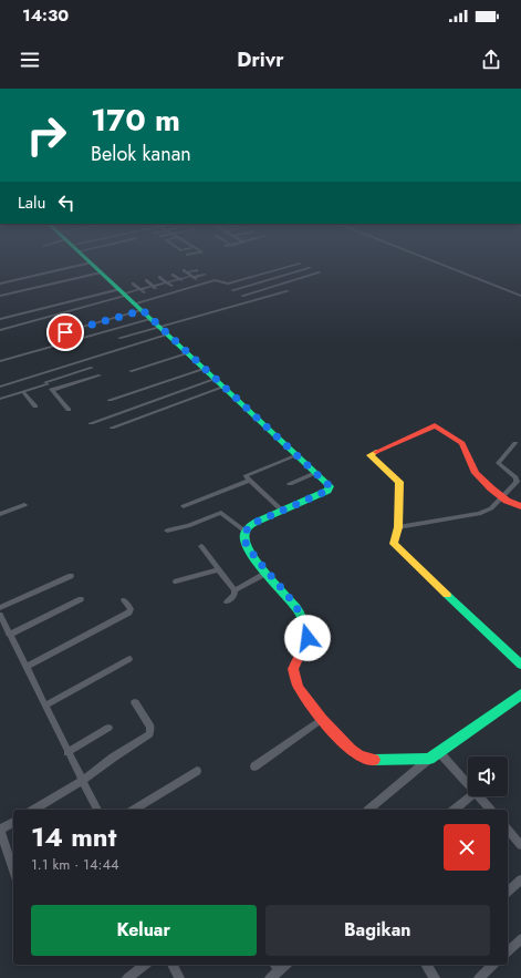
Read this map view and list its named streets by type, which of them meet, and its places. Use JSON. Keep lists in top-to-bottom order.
{
  "page": {
    "status": "14:30",
    "header": "Drivr",
    "turn": ["170 m", "Belok kanan"],
    "then": "Lalu",
    "heading": ["14 mnt", "1.1 km · 14:44"],
    "buttons": ["Keluar", "Bagikan"]
  }
}
